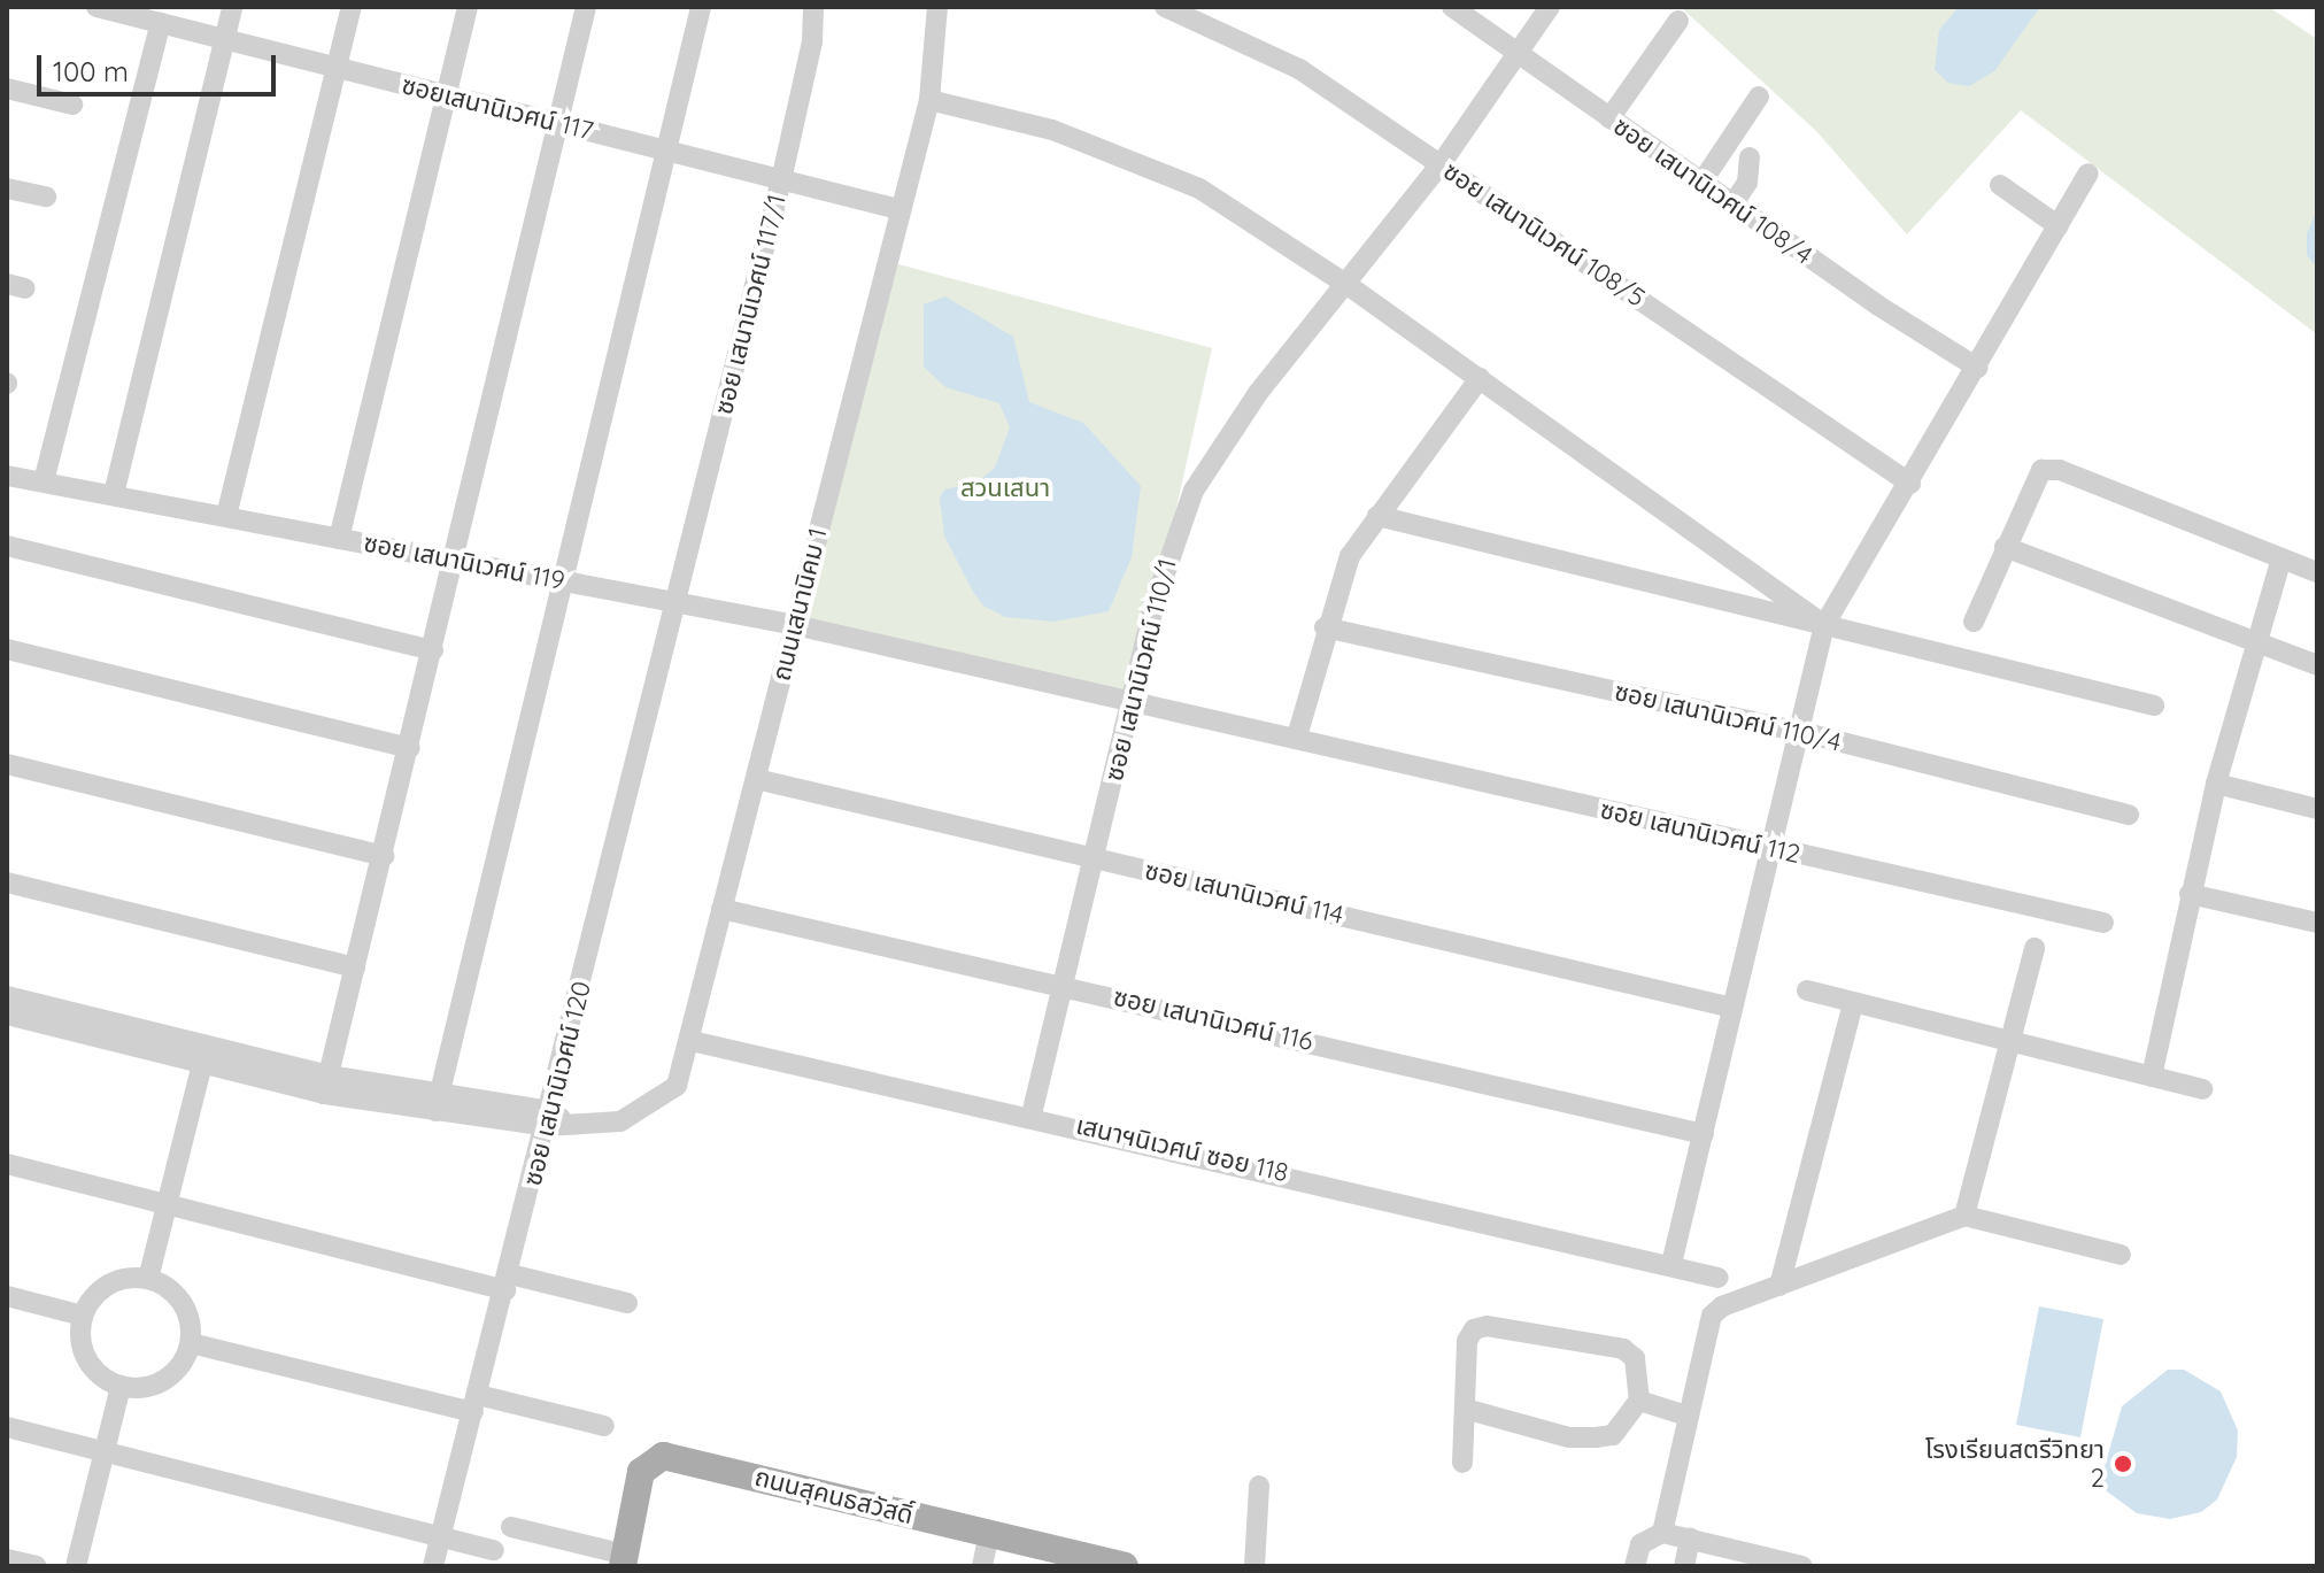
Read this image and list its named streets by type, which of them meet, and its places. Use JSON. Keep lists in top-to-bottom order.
{
  "streets": {
    "main road": ["ถนนสุคนธสวัสดิ์"],
    "street": [
      "ซอยเสนานิเวศน์ 117",
      "ซอย เสนานิเวศน์ 108/4",
      "ซอย เสนานิเวศน์ 108/5",
      "ซอย เสนานิเวศน์ 117/1",
      "ซอย เสนานิเวศน์ 119",
      "ถนนเสนานิคม 1",
      "ซอย เสนานิเวศน์ 110/1",
      "ซอย เสนานิเวศน์ 110/4",
      "ซอย เสนานิเวศน์ 112",
      "ซอย เสนานิเวศน์ 114",
      "ซอย เสนานิเวศน์ 116",
      "ซอย เสนานิเวศน์ 120",
      "เสนาฯนิเวศน์ ซอย 118"
    ]
  },
  "crossings": [
    ["ซอยเสนานิเวศน์ 117", "ซอย เสนานิเวศน์ 117/1"],
    ["ซอยเสนานิเวศน์ 117", "ถนนเสนานิคม 1"],
    ["ซอย เสนานิเวศน์ 108/4", "ซอย เสนานิเวศน์ 110/1"],
    ["ซอย เสนานิเวศน์ 108/5", "ซอย เสนานิเวศน์ 110/1"],
    ["ซอย เสนานิเวศน์ 117/1", "ซอย เสนานิเวศน์ 119"],
    ["ซอย เสนานิเวศน์ 117/1", "ซอย เสนานิเวศน์ 120"],
    ["ซอย เสนานิเวศน์ 119", "ถนนเสนานิคม 1"],
    ["ซอย เสนานิเวศน์ 119", "ซอย เสนานิเวศน์ 112"],
    ["ซอย เสนานิเวศน์ 119", "ซอย เสนานิเวศน์ 120"],
    ["ถนนเสนานิคม 1", "ซอย เสนานิเวศน์ 114"],
    ["ถนนเสนานิคม 1", "ซอย เสนานิเวศน์ 116"],
    ["ถนนเสนานิคม 1", "ซอย เสนานิเวศน์ 120"],
    ["ถนนเสนานิคม 1", "เสนาฯนิเวศน์ ซอย 118"],
    ["ซอย เสนานิเวศน์ 110/1", "ซอย เสนานิเวศน์ 112"],
    ["ซอย เสนานิเวศน์ 110/1", "ซอย เสนานิเวศน์ 114"],
    ["ซอย เสนานิเวศน์ 110/1", "ซอย เสนานิเวศน์ 116"],
    ["ซอย เสนานิเวศน์ 110/1", "เสนาฯนิเวศน์ ซอย 118"]
  ],
  "parks": ["สวนเสนา"],
  "places": ["โรงเรียนสตรีวิทยา 2"],
  "scale_bar": "100 m"
}
